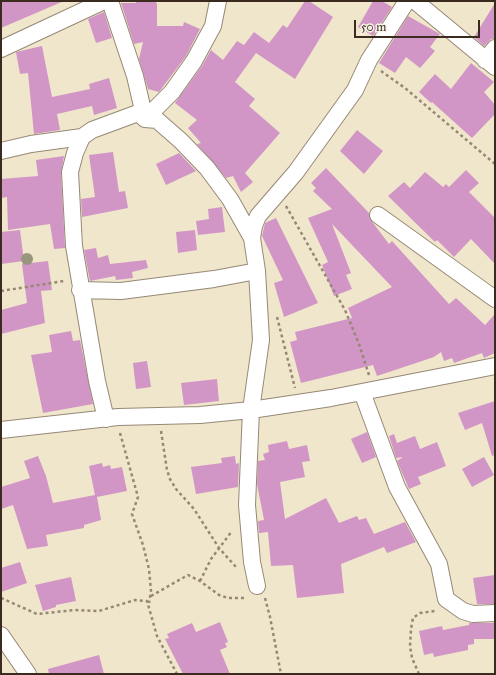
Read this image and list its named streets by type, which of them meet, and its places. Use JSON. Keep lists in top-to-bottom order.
{
  "scale_bar": "50 m"
}
